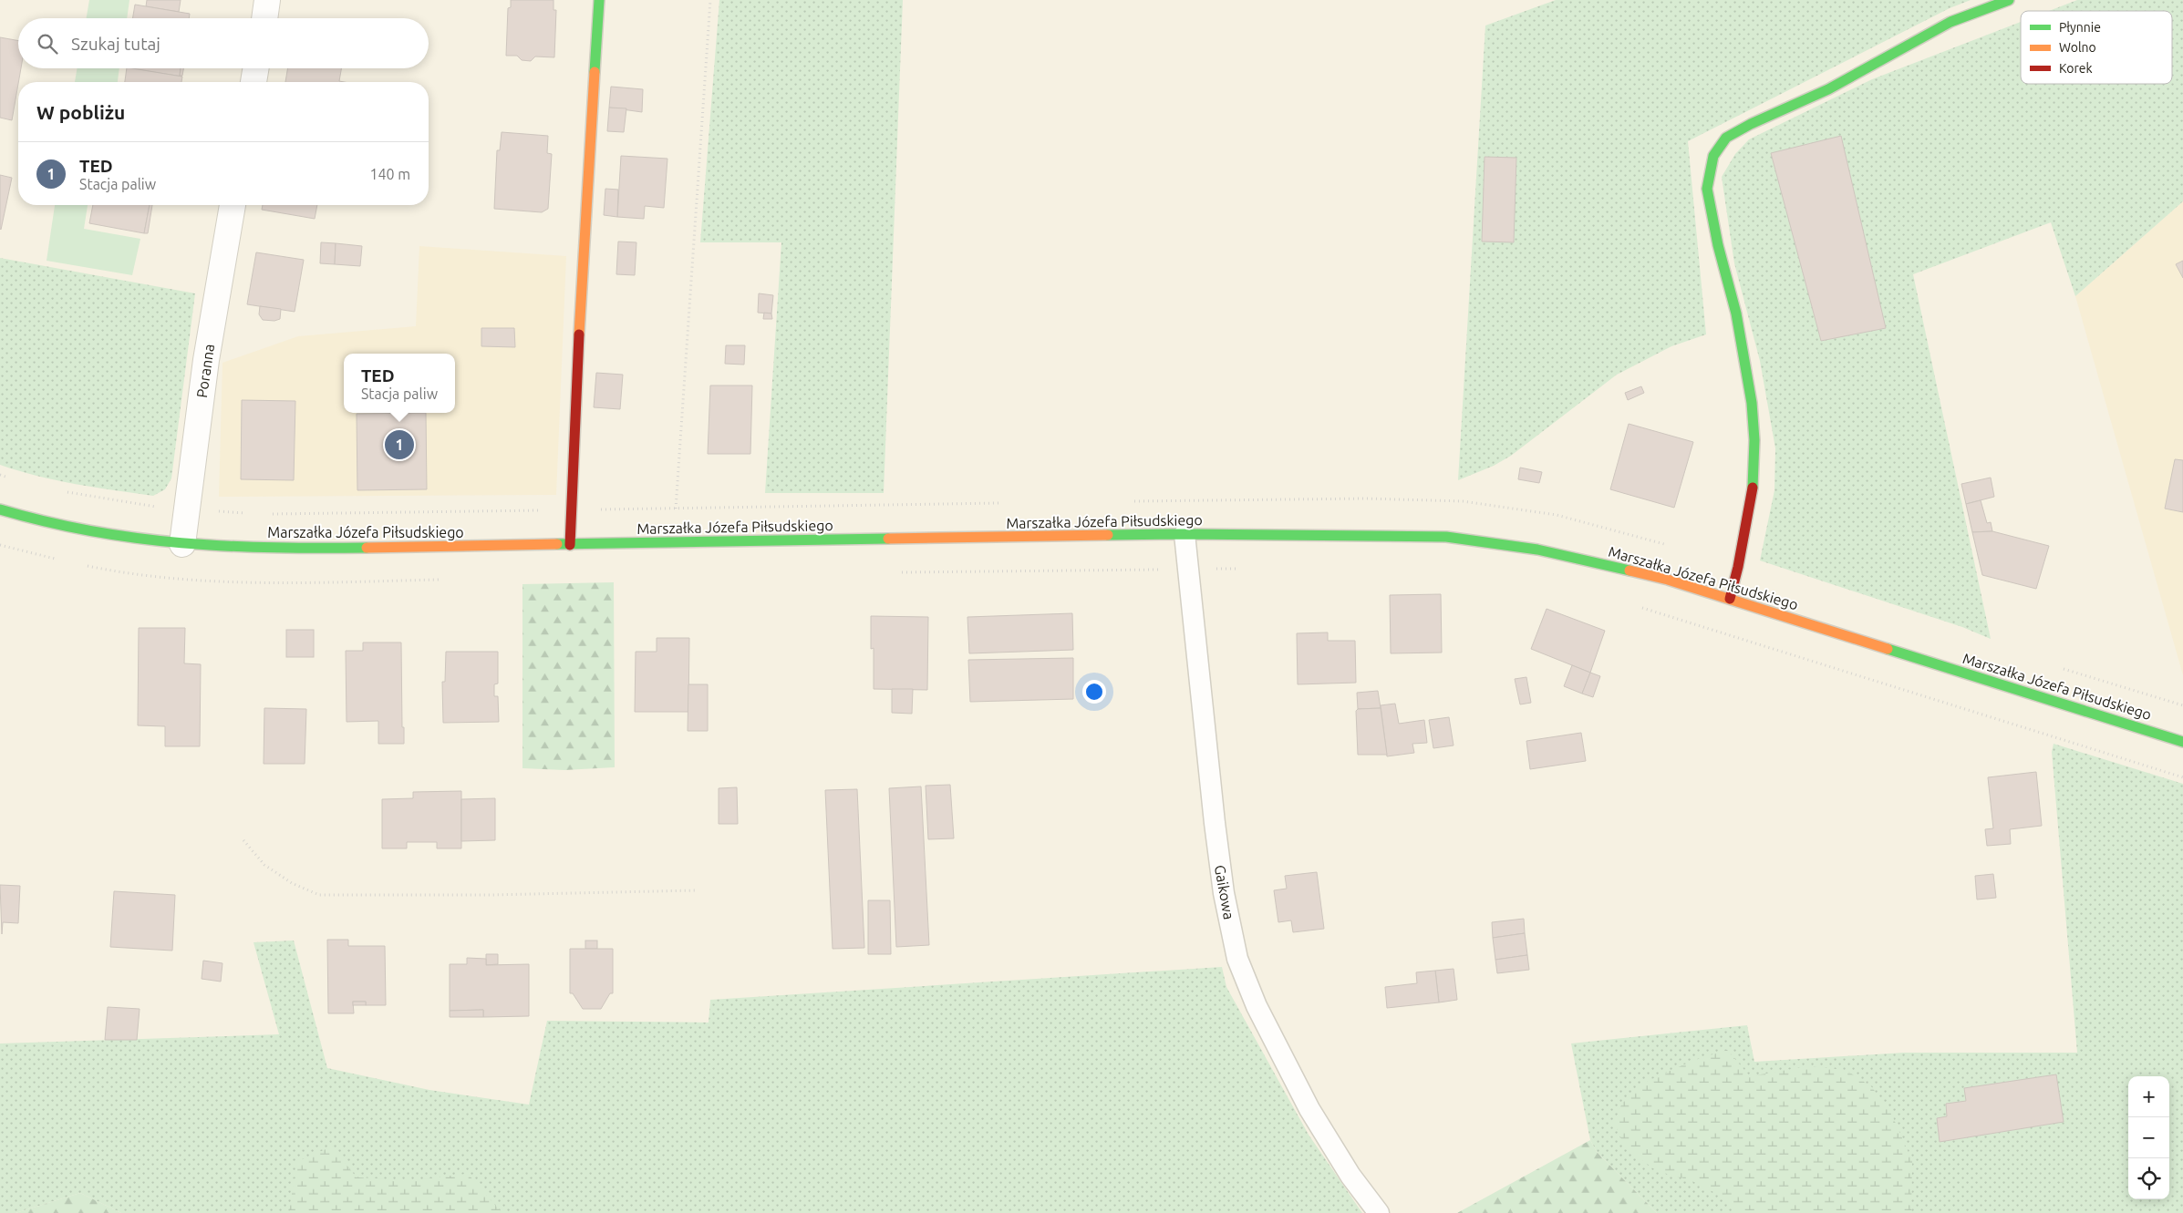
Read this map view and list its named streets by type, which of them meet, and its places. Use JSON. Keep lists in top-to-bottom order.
{
  "streets": {
    "street": ["Poranna", "Marszałka Józefa Piłsudskiego"],
    "lane": ["Gaikowa"]
  },
  "crossings": [
    ["Poranna", "Marszałka Józefa Piłsudskiego"],
    ["Marszałka Józefa Piłsudskiego", "Gaikowa"]
  ],
  "legend": ["Płynnie", "Wolno", "Korek"],
  "page": {
    "search": "Szukaj tutaj",
    "heading": "W pobliżu",
    "list": [
      {
        "mark": "1",
        "name": "TED",
        "note": "Stacja paliw",
        "value": "140 m"
      }
    ],
    "popup": ["TED", "Stacja paliw"],
    "pins": "1",
    "map_buttons": ["+", "−"]
  }
}
